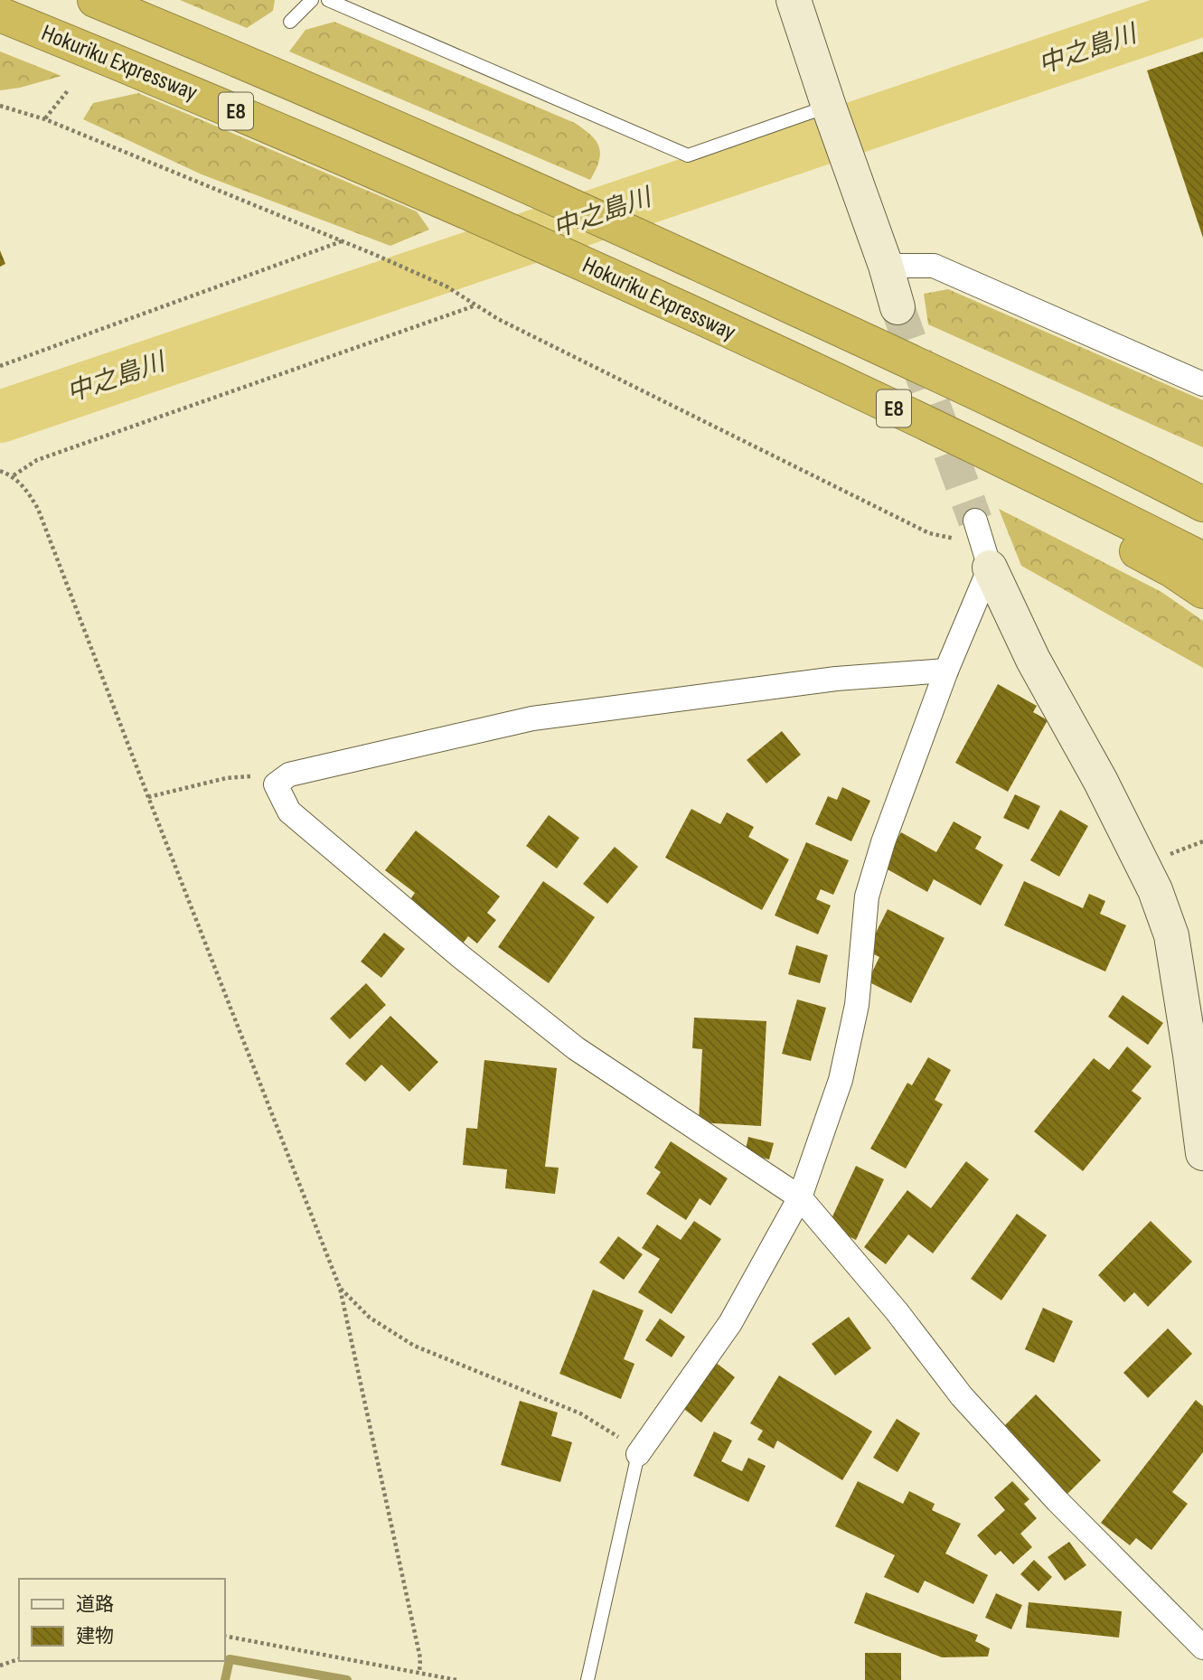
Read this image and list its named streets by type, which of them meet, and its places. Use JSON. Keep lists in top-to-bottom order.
{
  "streets": {
    "highway": ["Hokuriku Expressway", "E8"]
  },
  "water": ["中之島川"],
  "legend": ["道路", "建物"]
}
